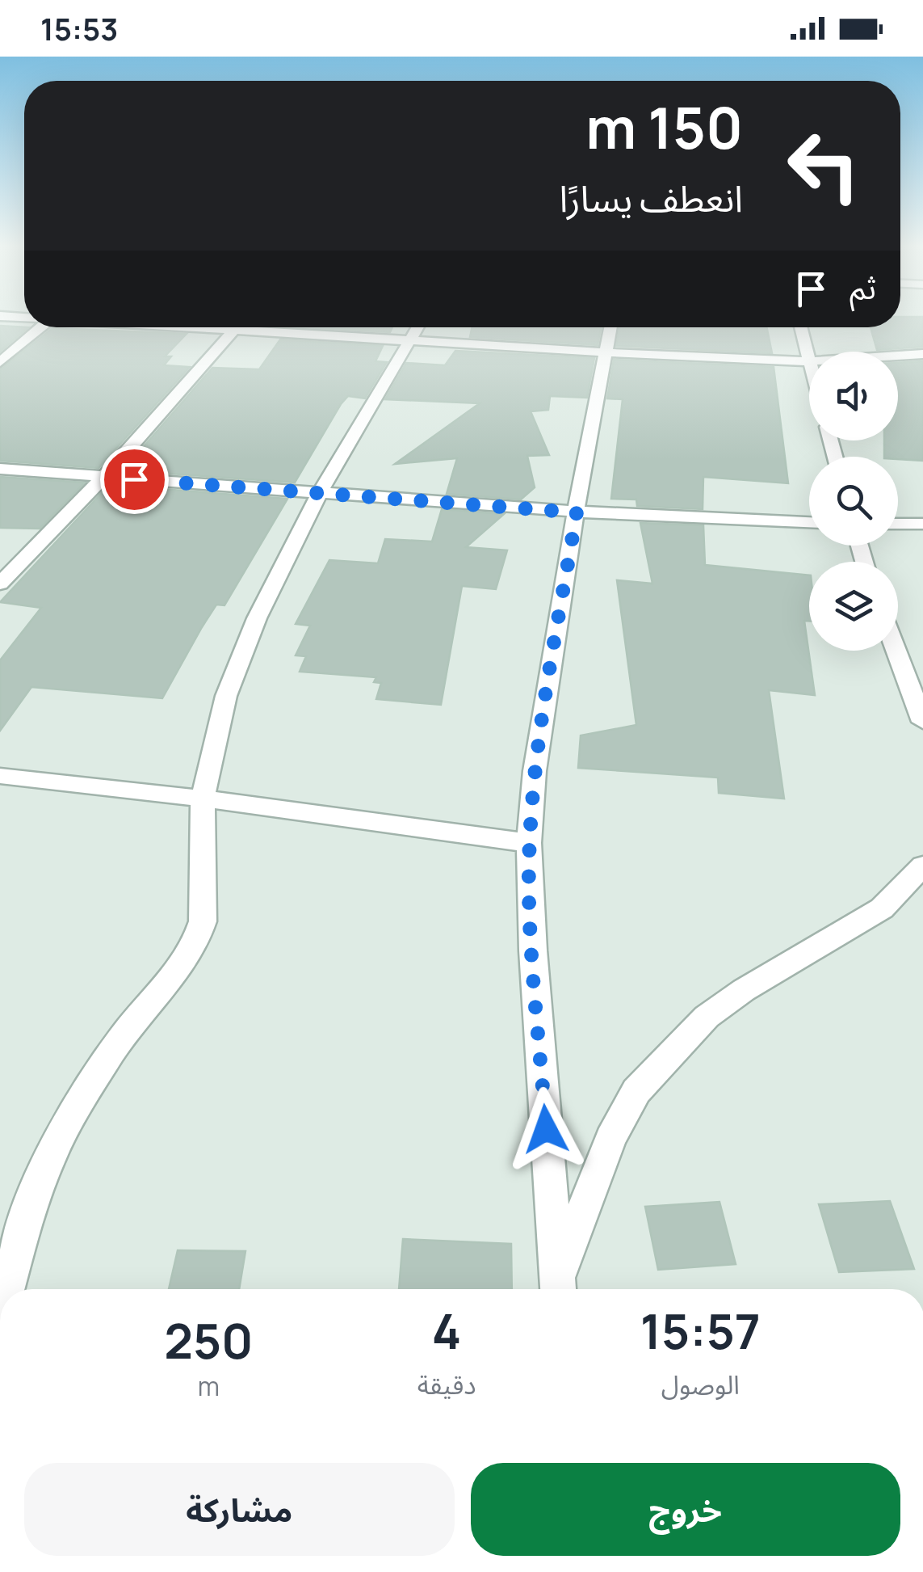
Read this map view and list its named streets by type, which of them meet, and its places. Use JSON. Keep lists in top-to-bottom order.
{
  "page": {
    "status": "15:53",
    "turn": ["150 m", "انعطف يسارًا"],
    "then": "ثم",
    "eta": [
      "15:57",
      "الوصول",
      "4",
      "دقيقة",
      "250",
      "m"
    ],
    "buttons": ["خروج", "مشاركة"]
  }
}
